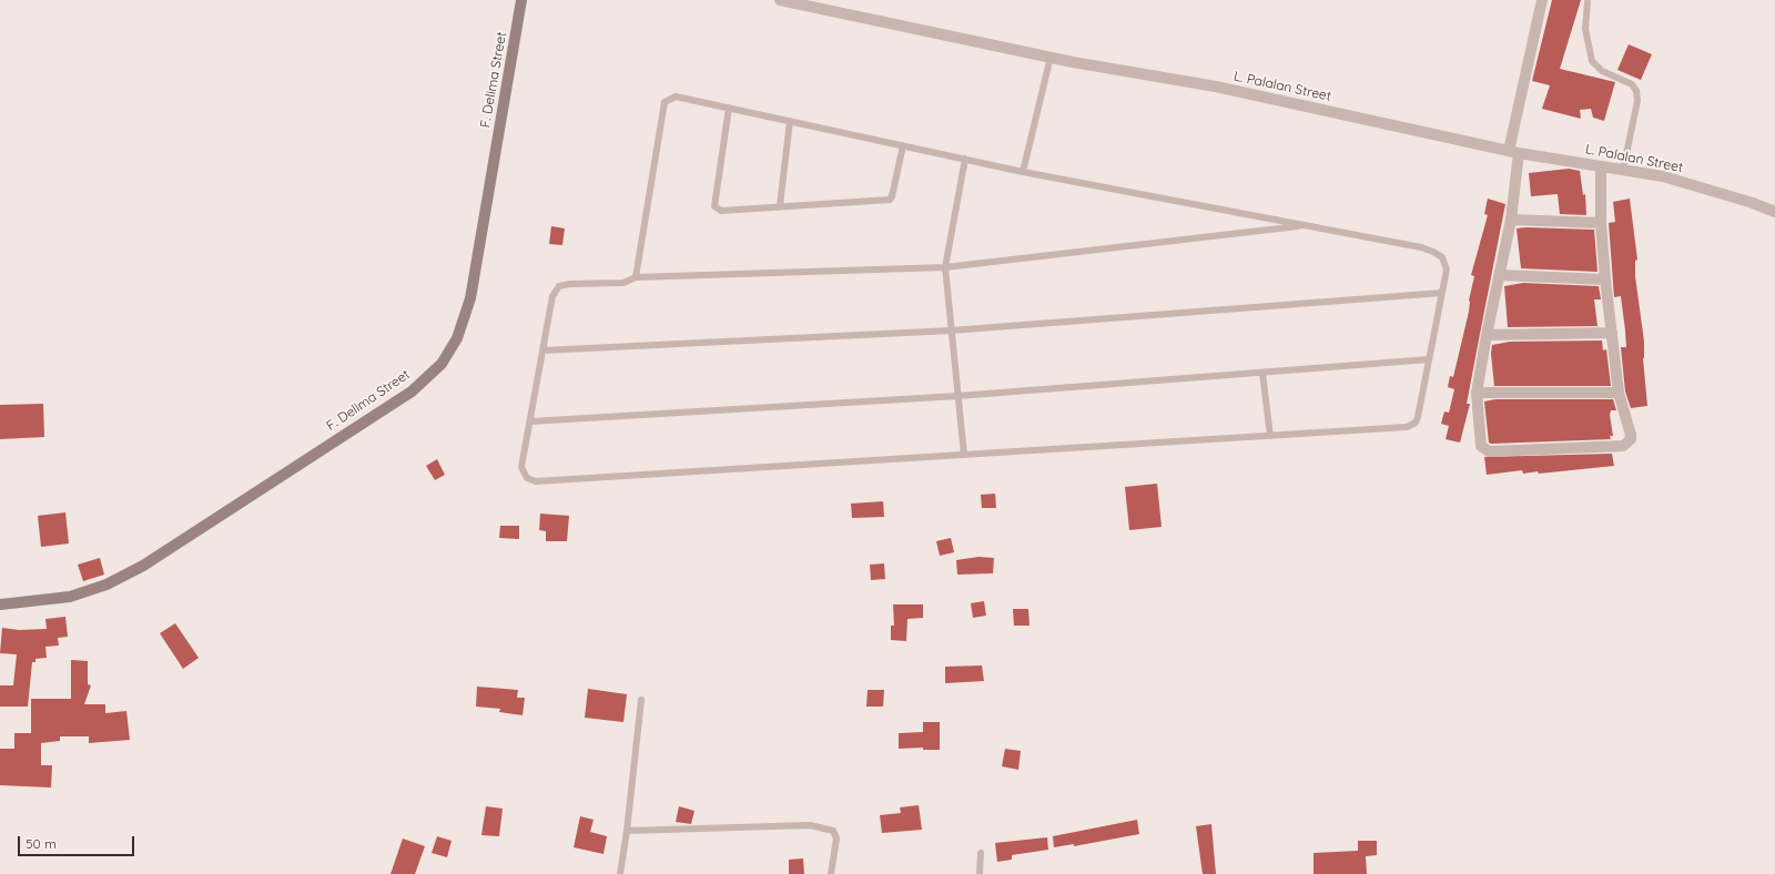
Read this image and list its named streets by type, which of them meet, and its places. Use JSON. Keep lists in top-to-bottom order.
{
  "streets": {
    "street": ["F. Delima Street", "L. Palalan Street"]
  },
  "scale_bar": "50 m"
}
